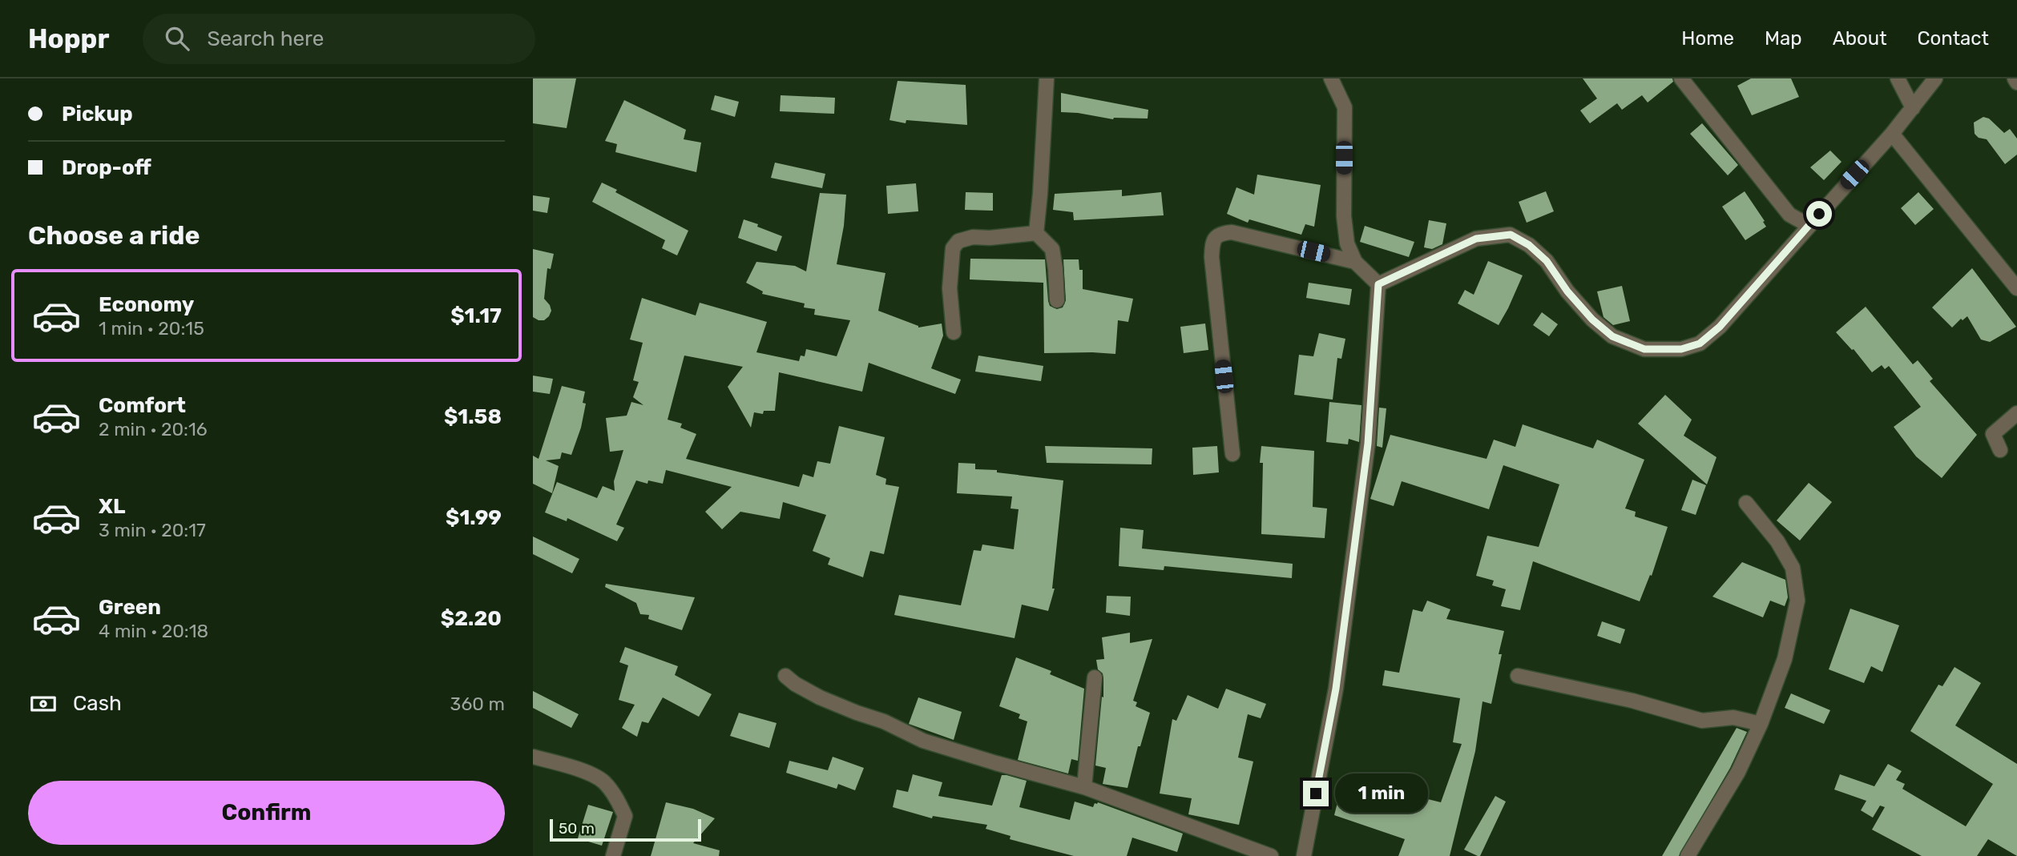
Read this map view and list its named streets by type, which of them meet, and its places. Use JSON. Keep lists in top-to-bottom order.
{
  "scale_bar": "50 m",
  "page": {
    "header": "Hoppr",
    "search": "Search here",
    "nav": [
      "Home",
      "Map",
      "About",
      "Contact"
    ],
    "banner": ["Pickup", "Drop-off"],
    "heading": "Choose a ride",
    "list": [
      {
        "name": "Economy",
        "note": "1 min · 20:15",
        "value": "$1.17"
      },
      {
        "name": "Comfort",
        "note": "2 min · 20:16",
        "value": "$1.58"
      },
      {
        "name": "XL",
        "note": "3 min · 20:17",
        "value": "$1.99"
      },
      {
        "name": "Green",
        "note": "4 min · 20:18",
        "value": "$2.20"
      }
    ],
    "pay": ["Cash", "360 m"],
    "buttons": "Confirm",
    "bubble": "1 min",
    "scale": "50 m"
  }
}
